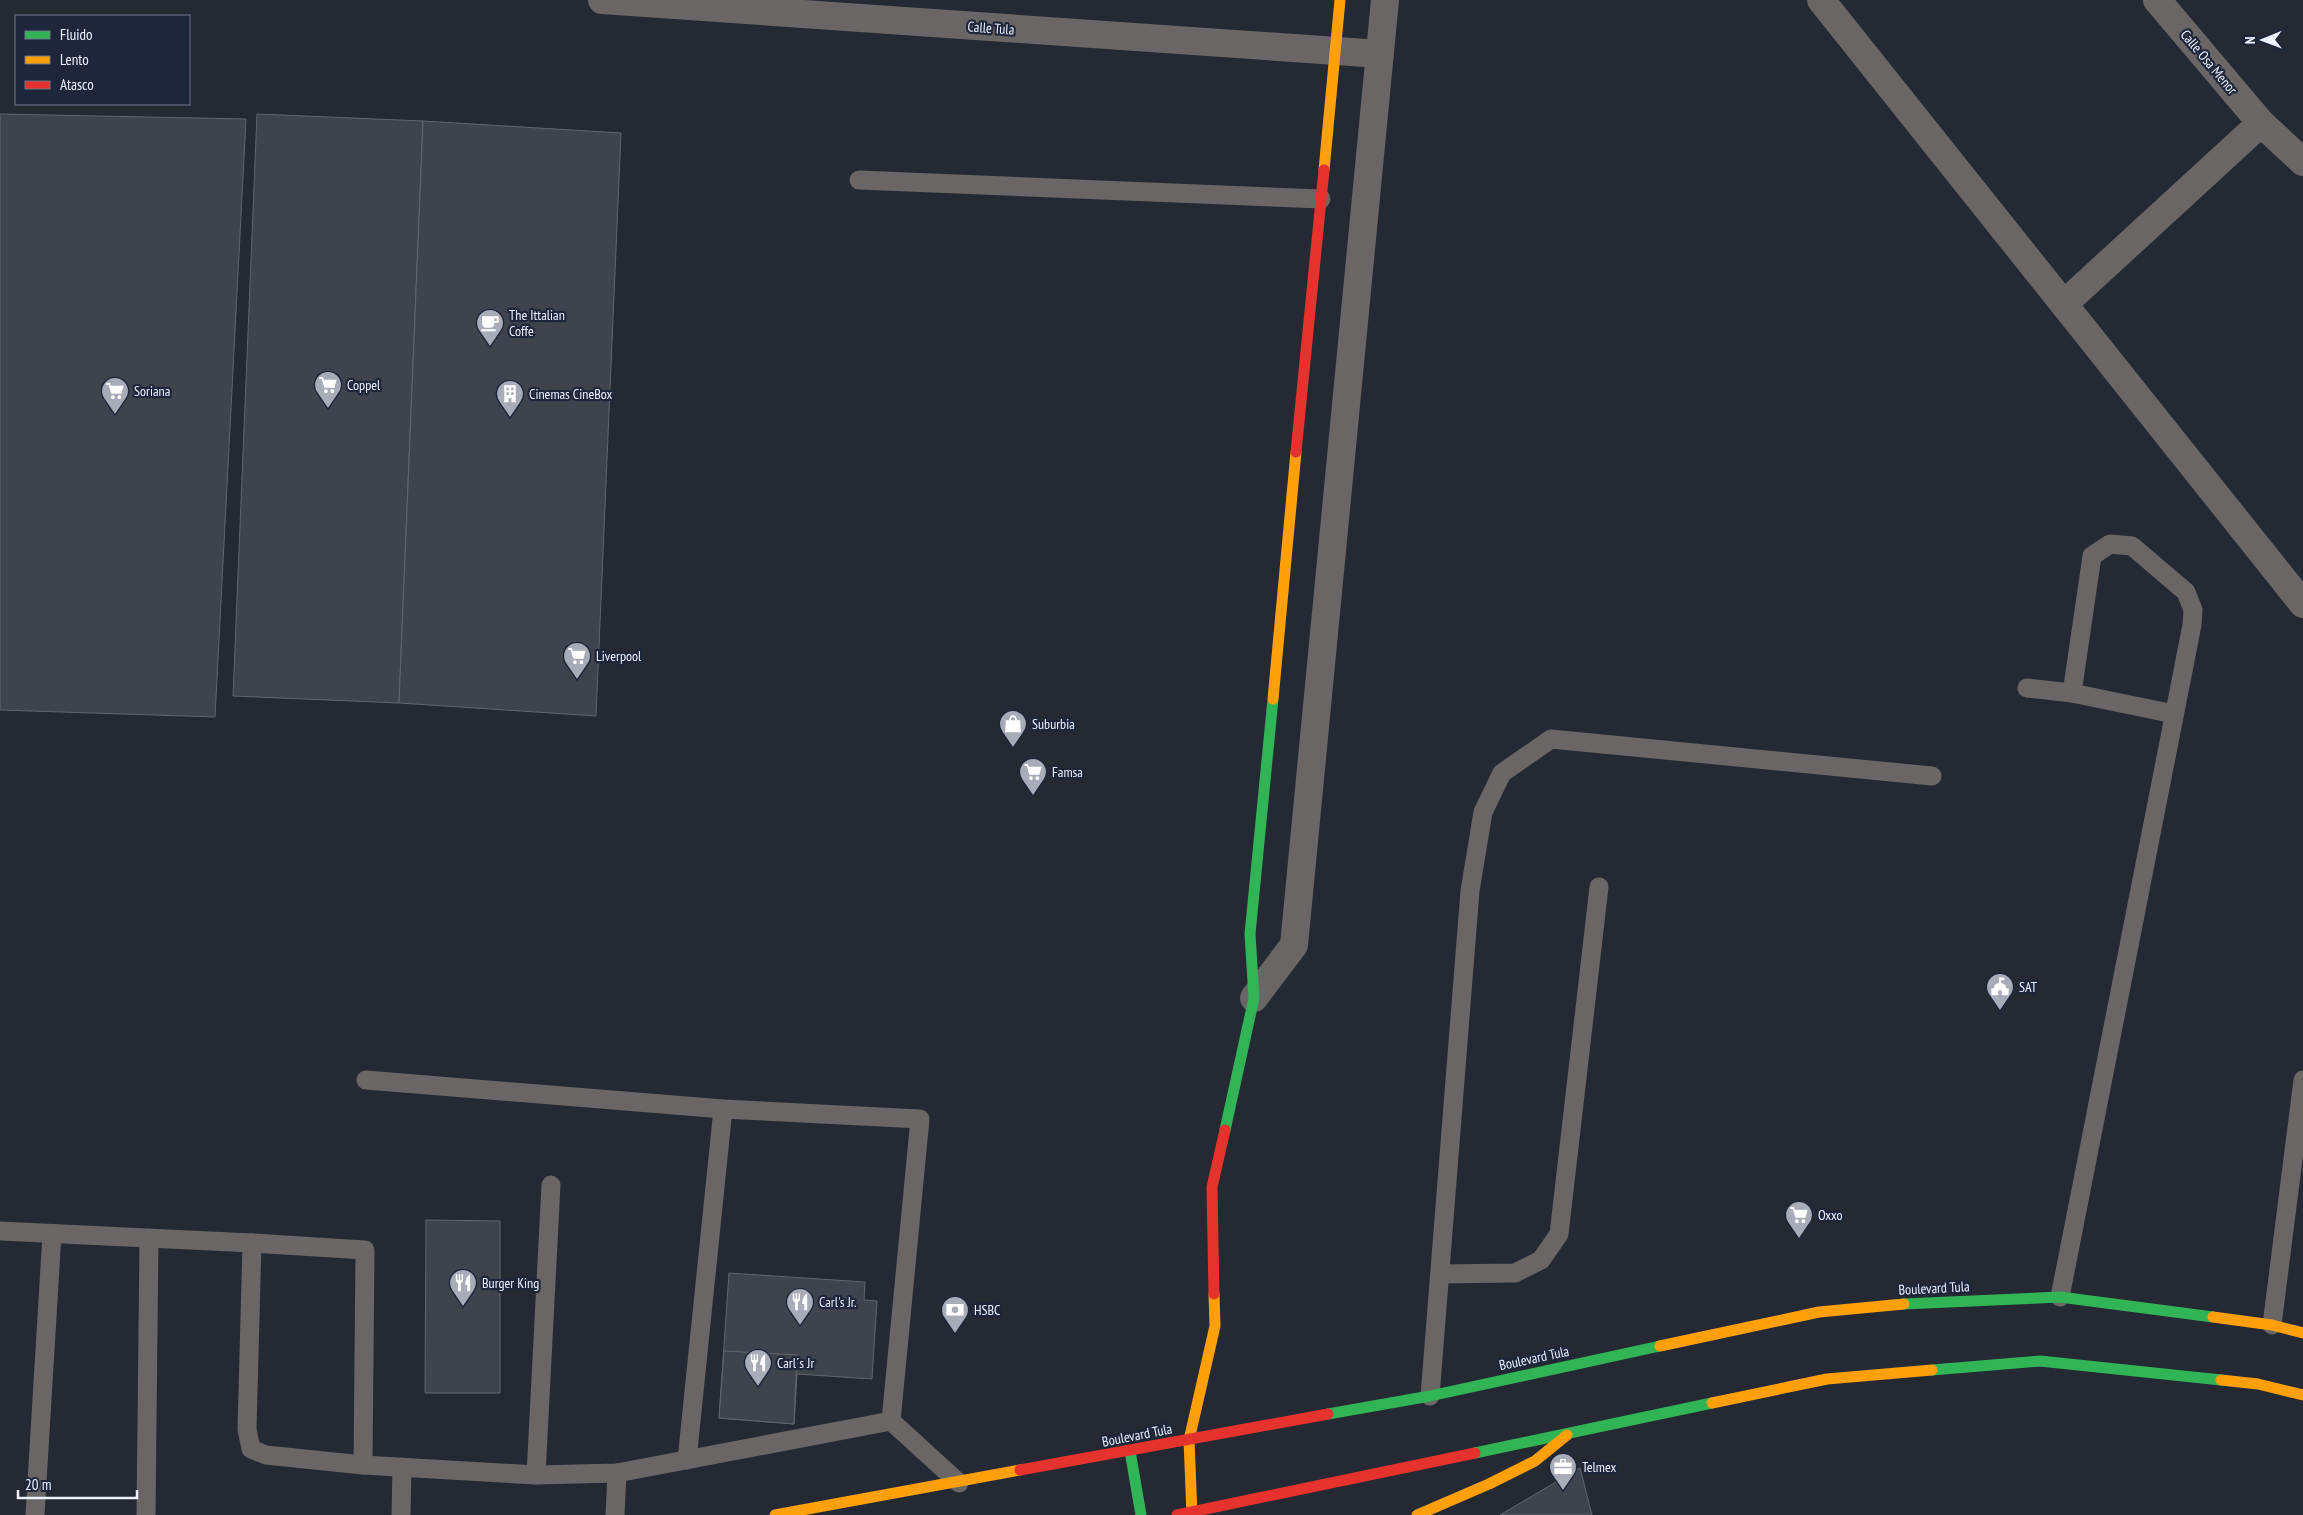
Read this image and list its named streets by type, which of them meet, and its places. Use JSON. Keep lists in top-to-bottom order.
{
  "streets": {
    "main road": ["Boulevard Tula"],
    "street": ["Calle Tula", "Calle Osa Menor"]
  },
  "places": {
    "cafe": ["The Ittalian Coffe"],
    "supermarket": [
      "Coppel",
      "Soriana",
      "Liverpool",
      "Famsa",
      "Oxxo"
    ],
    "building": ["Cinemas CineBox"],
    "shop": ["Suburbia"],
    "public building": ["SAT"],
    "restaurant": ["Burger King", "Carl's Jr.", "Carl´s Jr"],
    "bank": ["HSBC"],
    "office": ["Telmex"]
  },
  "legend": ["Fluido", "Lento", "Atasco"],
  "scale_bar": "20 m",
  "north": "left"
}
